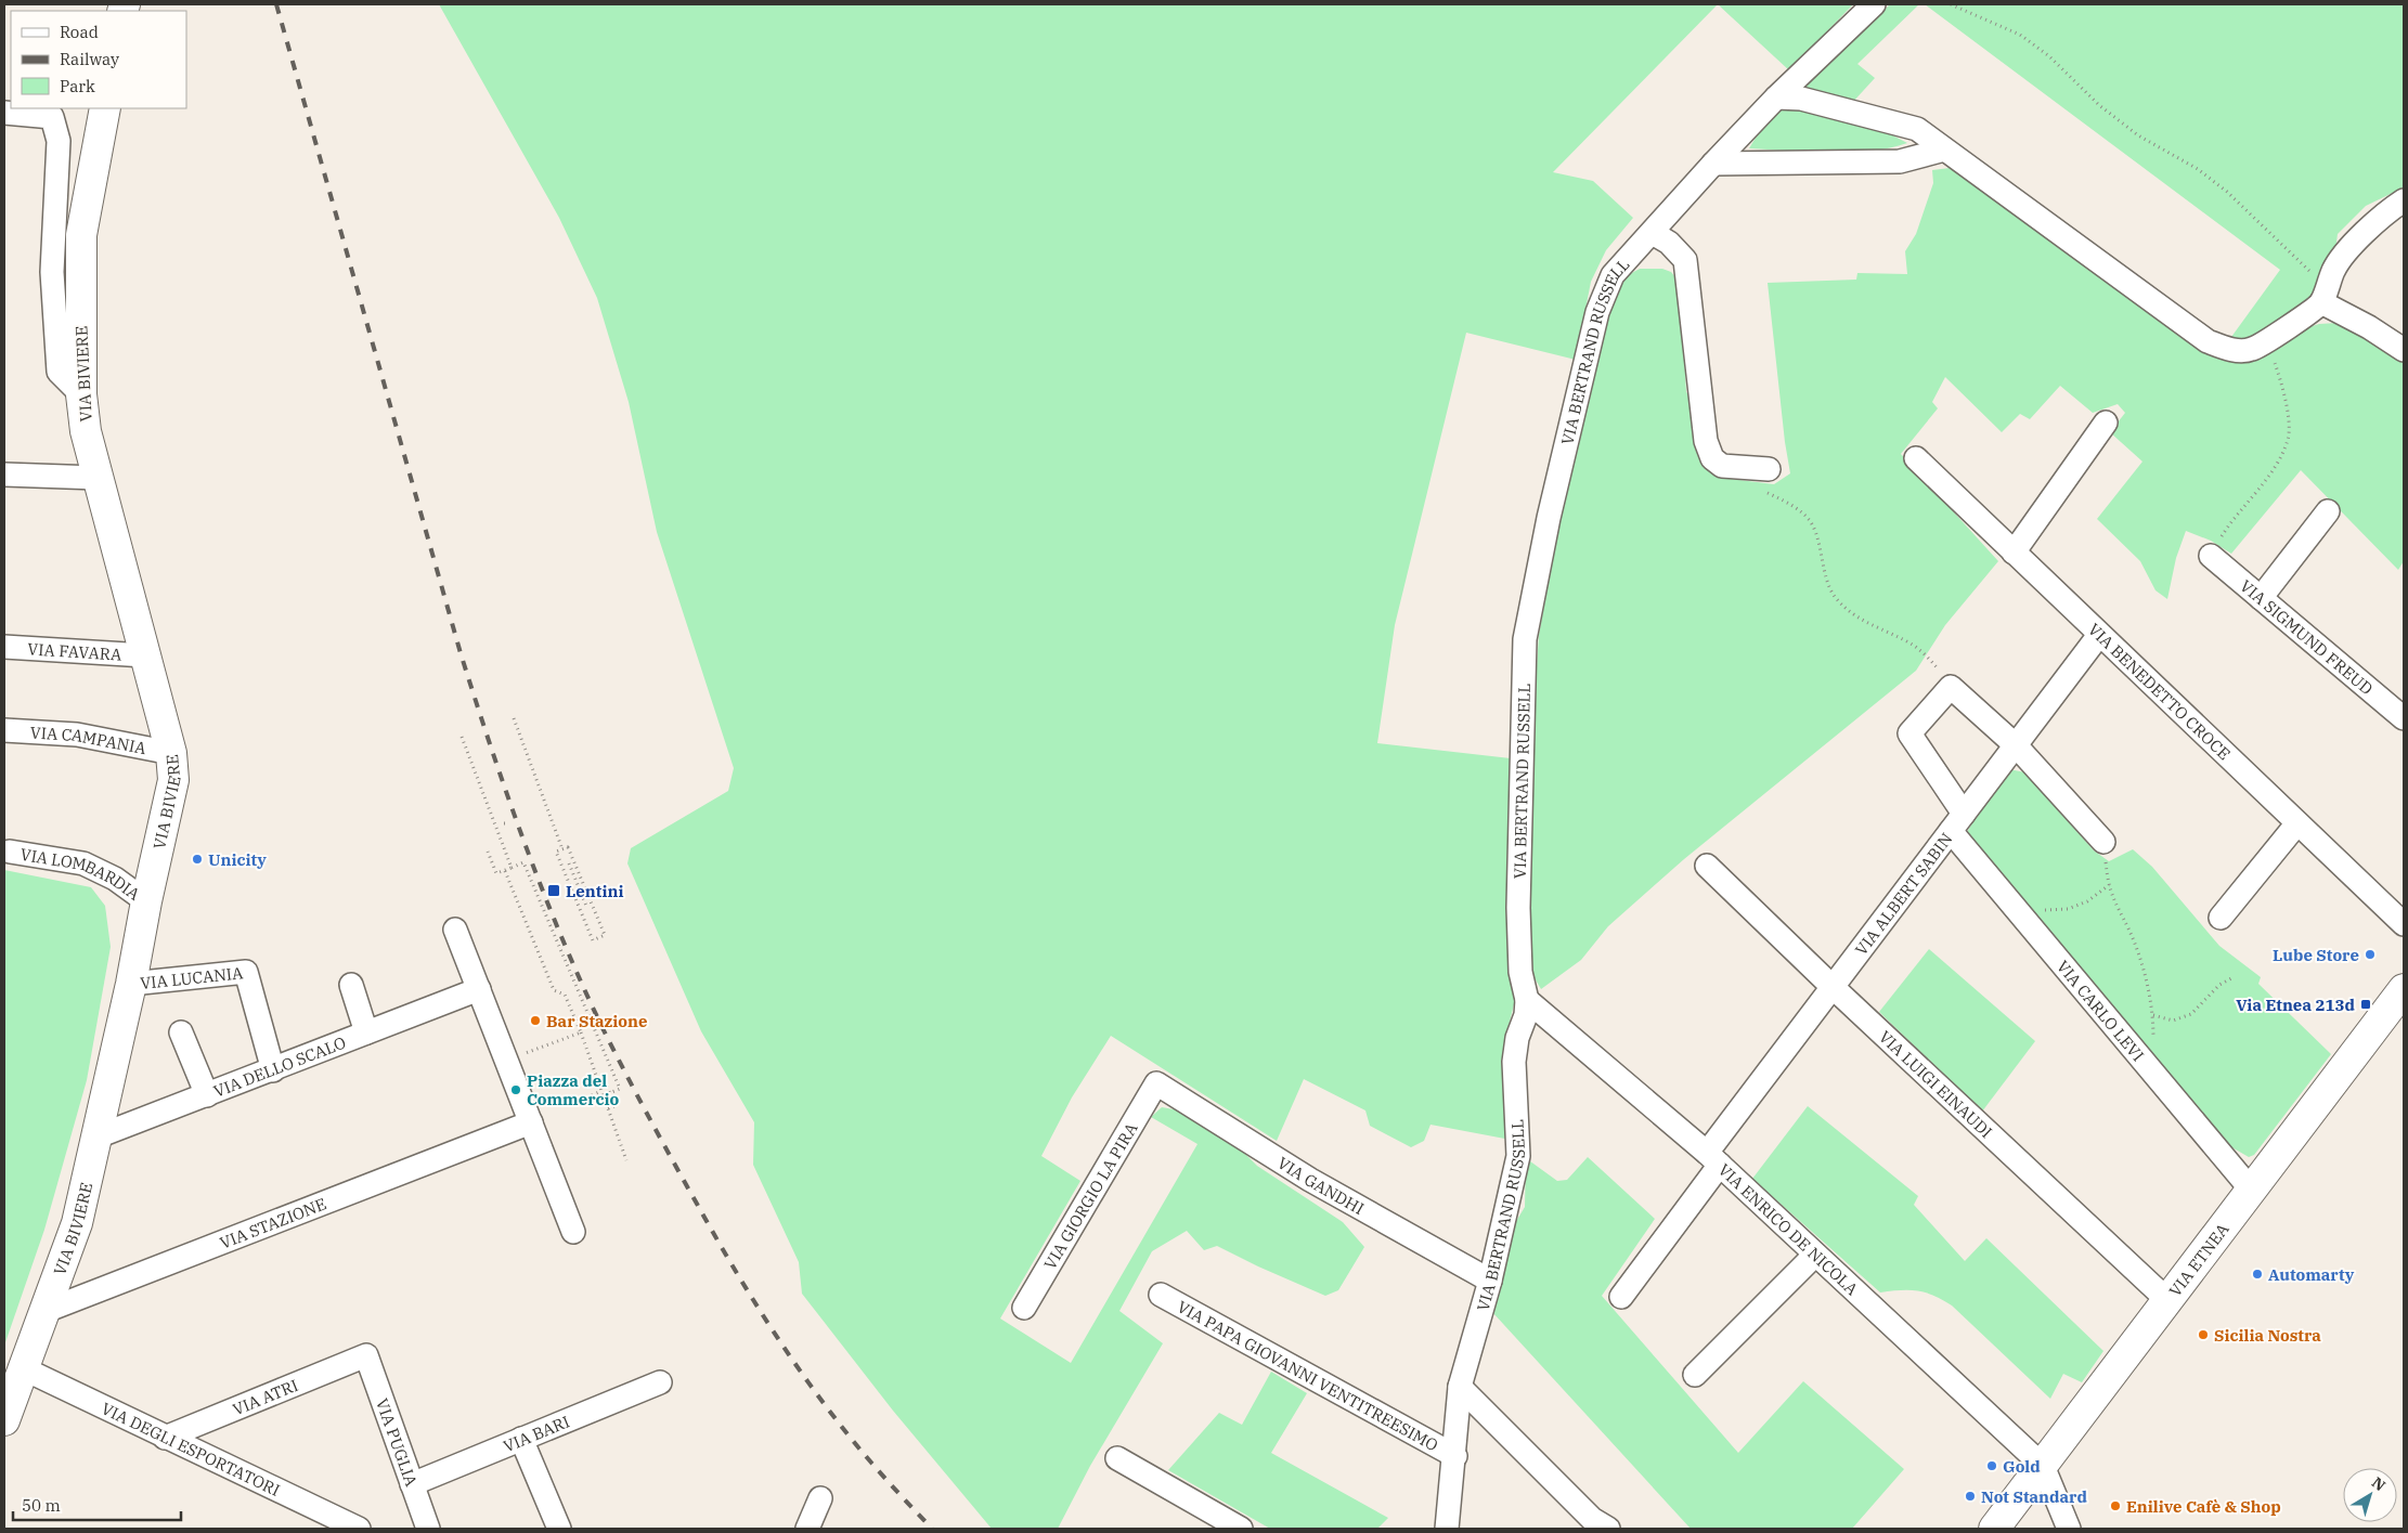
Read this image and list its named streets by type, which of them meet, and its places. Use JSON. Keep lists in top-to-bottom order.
{
  "streets": {
    "main road": ["VIA BIVIERE", "VIA ETNEA"],
    "street": [
      "VIA BERTRAND RUSSELL",
      "VIA SIGMUND FREUD",
      "VIA FAVARA",
      "VIA BENEDETTO CROCE",
      "VIA CAMPANIA",
      "VIA LOMBARDIA",
      "VIA ALBERT SABIN",
      "VIA LUCANIA",
      "VIA CARLO LEVI",
      "VIA DELLO SCALO",
      "VIA LUIGI EINAUDI",
      "VIA GANDHI",
      "VIA GIORGIO LA PIRA",
      "VIA STAZIONE",
      "VIA ENRICO DE NICOLA",
      "VIA PAPA GIOVANNI VENTITREESIMO",
      "VIA ATRI",
      "VIA BARI",
      "VIA PUGLIA",
      "VIA DEGLI ESPORTATORI"
    ]
  },
  "crossings": [
    ["VIA BERTRAND RUSSELL", "VIA GANDHI"],
    ["VIA BERTRAND RUSSELL", "VIA ENRICO DE NICOLA"],
    ["VIA BERTRAND RUSSELL", "VIA PAPA GIOVANNI VENTITREESIMO"],
    ["VIA BIVIERE", "VIA FAVARA"],
    ["VIA BIVIERE", "VIA CAMPANIA"],
    ["VIA BIVIERE", "VIA LOMBARDIA"],
    ["VIA BIVIERE", "VIA LUCANIA"],
    ["VIA BIVIERE", "VIA DELLO SCALO"],
    ["VIA BIVIERE", "VIA STAZIONE"],
    ["VIA BIVIERE", "VIA DEGLI ESPORTATORI"],
    ["VIA BENEDETTO CROCE", "VIA ALBERT SABIN"],
    ["VIA ALBERT SABIN", "VIA CARLO LEVI"],
    ["VIA ALBERT SABIN", "VIA LUIGI EINAUDI"],
    ["VIA ALBERT SABIN", "VIA ENRICO DE NICOLA"],
    ["VIA LUCANIA", "VIA DELLO SCALO"],
    ["VIA CARLO LEVI", "VIA ETNEA"],
    ["VIA LUIGI EINAUDI", "VIA ETNEA"],
    ["VIA GANDHI", "VIA GIORGIO LA PIRA"],
    ["VIA ENRICO DE NICOLA", "VIA ETNEA"],
    ["VIA ATRI", "VIA PUGLIA"],
    ["VIA ATRI", "VIA DEGLI ESPORTATORI"],
    ["VIA BARI", "VIA PUGLIA"]
  ],
  "places": {
    "other": [
      "Unicity",
      "Lube Store",
      "Bar Stazione",
      "Piazza del Commercio",
      "Automarty",
      "Sicilia Nostra",
      "Gold",
      "Not Standard",
      "Enilive Cafè & Shop"
    ],
    "transit": ["Lentini", "Via Etnea 213d"]
  },
  "legend": ["Road", "Railway", "Park"],
  "scale_bar": "50 m",
  "north": "top right"
}
